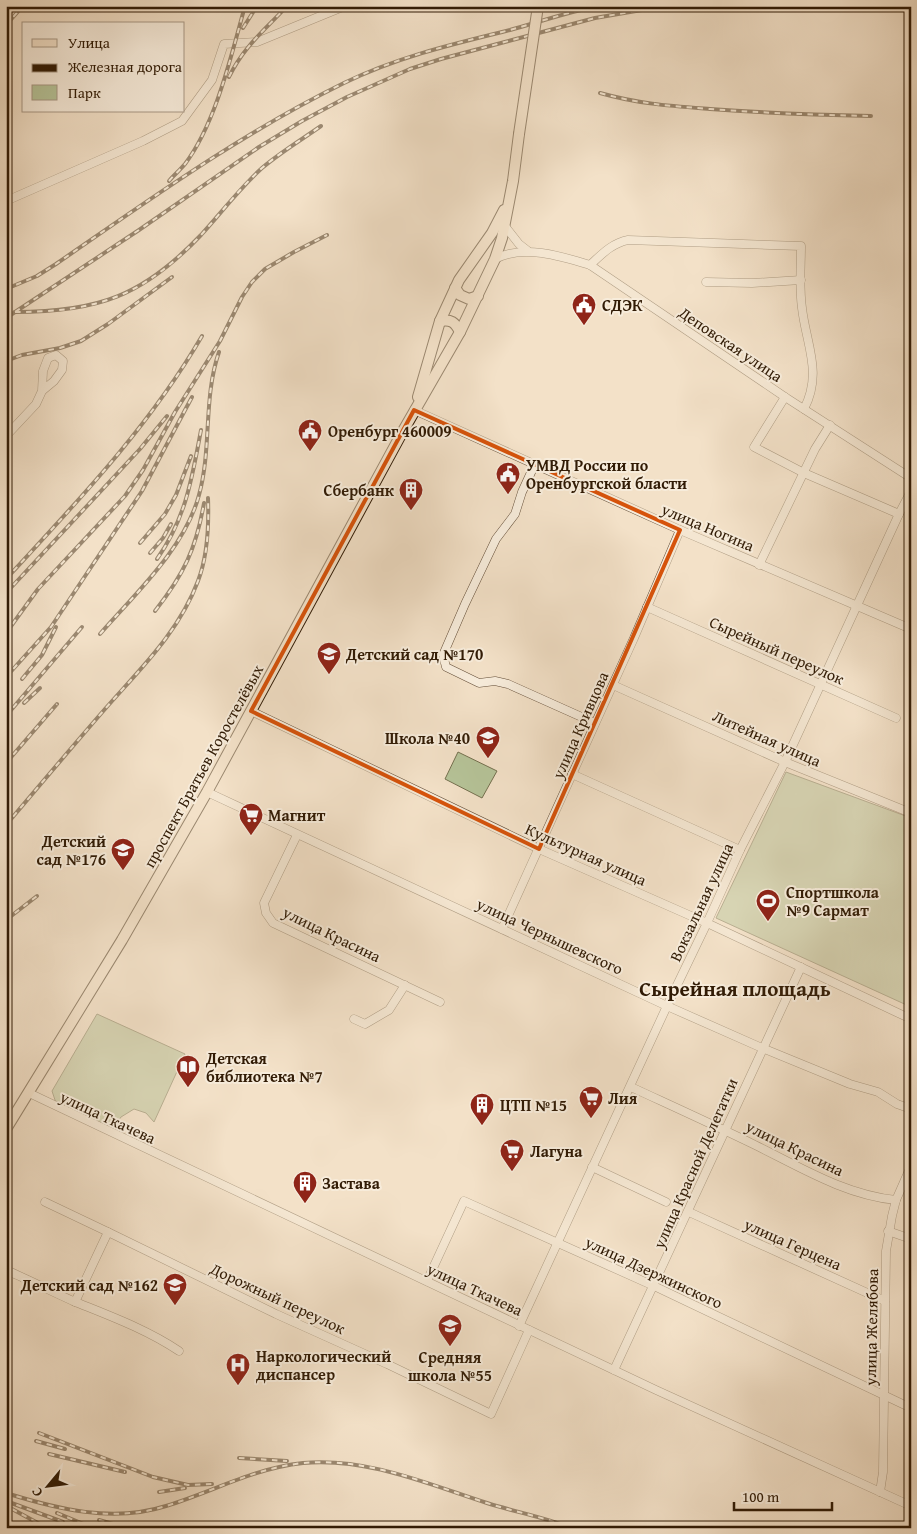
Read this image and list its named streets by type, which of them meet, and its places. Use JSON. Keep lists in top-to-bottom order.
{
  "streets": {
    "main road": ["проспект Братьев Коростелёвых"],
    "street": [
      "Деповская улица",
      "улица Ногина",
      "Сырейный переулок",
      "улица Кривцова",
      "Литейная улица",
      "Культурная улица",
      "Вокзальная улица",
      "улица Красина",
      "улица Чернышевского",
      "улица Ткачева",
      "улица Красной Делегатки",
      "улица Герцена",
      "улица Дзержинского",
      "Дорожный переулок",
      "улица Желябова"
    ]
  },
  "crossings": [
    ["Деповская улица", "проспект Братьев Коростелёвых"],
    ["улица Ногина", "улица Кривцова"],
    ["улица Ногина", "проспект Братьев Коростелёвых"],
    ["улица Ногина", "Вокзальная улица"],
    ["Сырейный переулок", "улица Кривцова"],
    ["Сырейный переулок", "Вокзальная улица"],
    ["улица Кривцова", "Литейная улица"],
    ["улица Кривцова", "Культурная улица"],
    ["улица Кривцова", "улица Чернышевского"],
    ["Литейная улица", "Вокзальная улица"],
    ["проспект Братьев Коростелёвых", "Культурная улица"],
    ["проспект Братьев Коростелёвых", "улица Чернышевского"],
    ["проспект Братьев Коростелёвых", "улица Ткачева"],
    ["Культурная улица", "Вокзальная улица"],
    ["Культурная улица", "улица Красной Делегатки"],
    ["Вокзальная улица", "улица Красина"],
    ["Вокзальная улица", "улица Чернышевского"],
    ["Вокзальная улица", "улица Ткачева"],
    ["Вокзальная улица", "улица Дзержинского"],
    ["улица Красина", "улица Чернышевского"],
    ["улица Красина", "улица Красной Делегатки"],
    ["улица Красина", "улица Желябова"],
    ["улица Чернышевского", "улица Красной Делегатки"],
    ["улица Ткачева", "улица Красной Делегатки"],
    ["улица Ткачева", "улица Дзержинского"],
    ["улица Ткачева", "Дорожный переулок"],
    ["улица Ткачева", "улица Желябова"],
    ["улица Красной Делегатки", "улица Герцена"],
    ["улица Красной Делегатки", "улица Дзержинского"],
    ["улица Герцена", "улица Желябова"],
    ["улица Дзержинского", "улица Желябова"]
  ],
  "districts": ["Сырейная площадь"],
  "places": {
    "public building": ["СДЭК", "Оренбург 460009", "УМВД России по Оренбургской бласти"],
    "building": ["Сбербанк", "ЦТП №15", "Застава"],
    "school or university": [
      "Детский сад №170",
      "Школа №40",
      "Детский сад №176",
      "Детский сад №162",
      "Средняя школа №55"
    ],
    "supermarket": ["Магнит", "Лия", "Лагуна"],
    "sports": ["Спортшкола №9 Сармат"],
    "library": ["Детская библиотека №7"],
    "hospital": ["Наркологический диспансер"]
  },
  "legend": ["Улица", "Железная дорога", "Парк"],
  "scale_bar": "100 m",
  "north": "bottom left"
}
